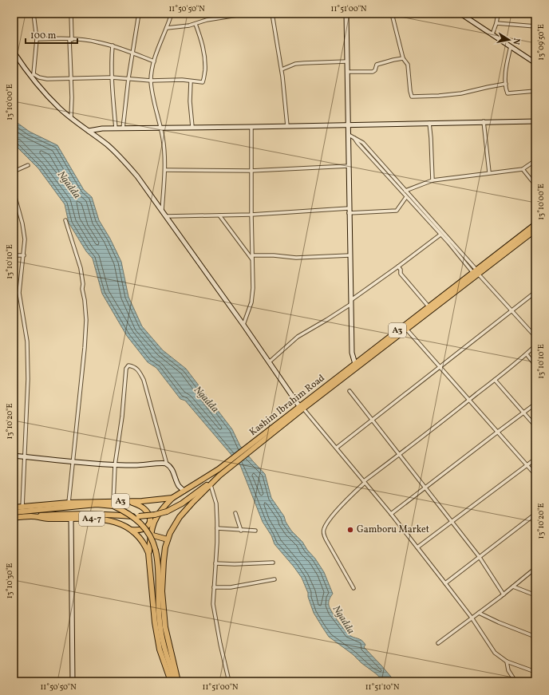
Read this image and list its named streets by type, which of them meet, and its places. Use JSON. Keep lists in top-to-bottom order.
{
  "streets": {
    "highway": ["A3", "Kashim Ibrahim Road", "A4-7"]
  },
  "crossings": [
    ["A3", "Kashim Ibrahim Road"],
    ["A3", "A4-7"],
    ["Kashim Ibrahim Road", "A4-7"]
  ],
  "water": ["Ngadda"],
  "places": ["Gamboru Market"],
  "scale_bar": "100 m",
  "north": "right",
  "coordinates": [
    "11°50'50\"N",
    "11°51'00\"N",
    "13°09'50\"E",
    "13°10'00\"E",
    "13°10'10\"E",
    "13°10'20\"E",
    "13°10'30\"E",
    "11°51'10\"N"
  ]
}
